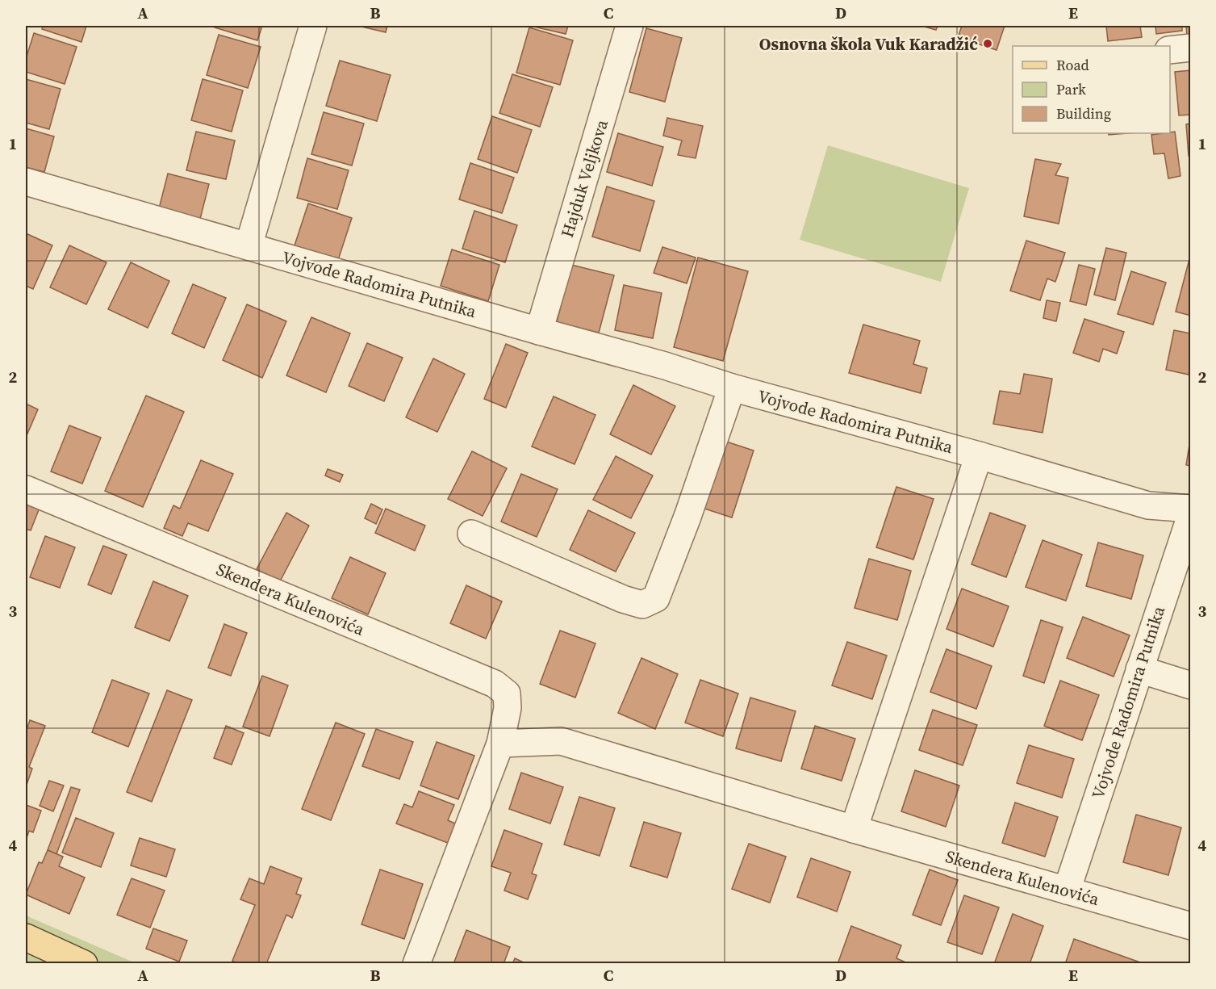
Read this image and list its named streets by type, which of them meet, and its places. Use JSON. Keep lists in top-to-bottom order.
{
  "streets": {
    "street": ["Hajduk Veljkova", "Vojvode Radomira Putnika", "Skendera Kulenovića"]
  },
  "crossings": [
    ["Hajduk Veljkova", "Vojvode Radomira Putnika"],
    ["Vojvode Radomira Putnika", "Skendera Kulenovića"]
  ],
  "places": ["Osnovna škola Vuk Karadžić"],
  "legend": ["Road", "Park", "Building"],
  "grid": {
    "columns": [
      "A",
      "B",
      "C",
      "D",
      "E"
    ],
    "rows": [
      "1",
      "2",
      "3",
      "4"
    ]
  }
}
